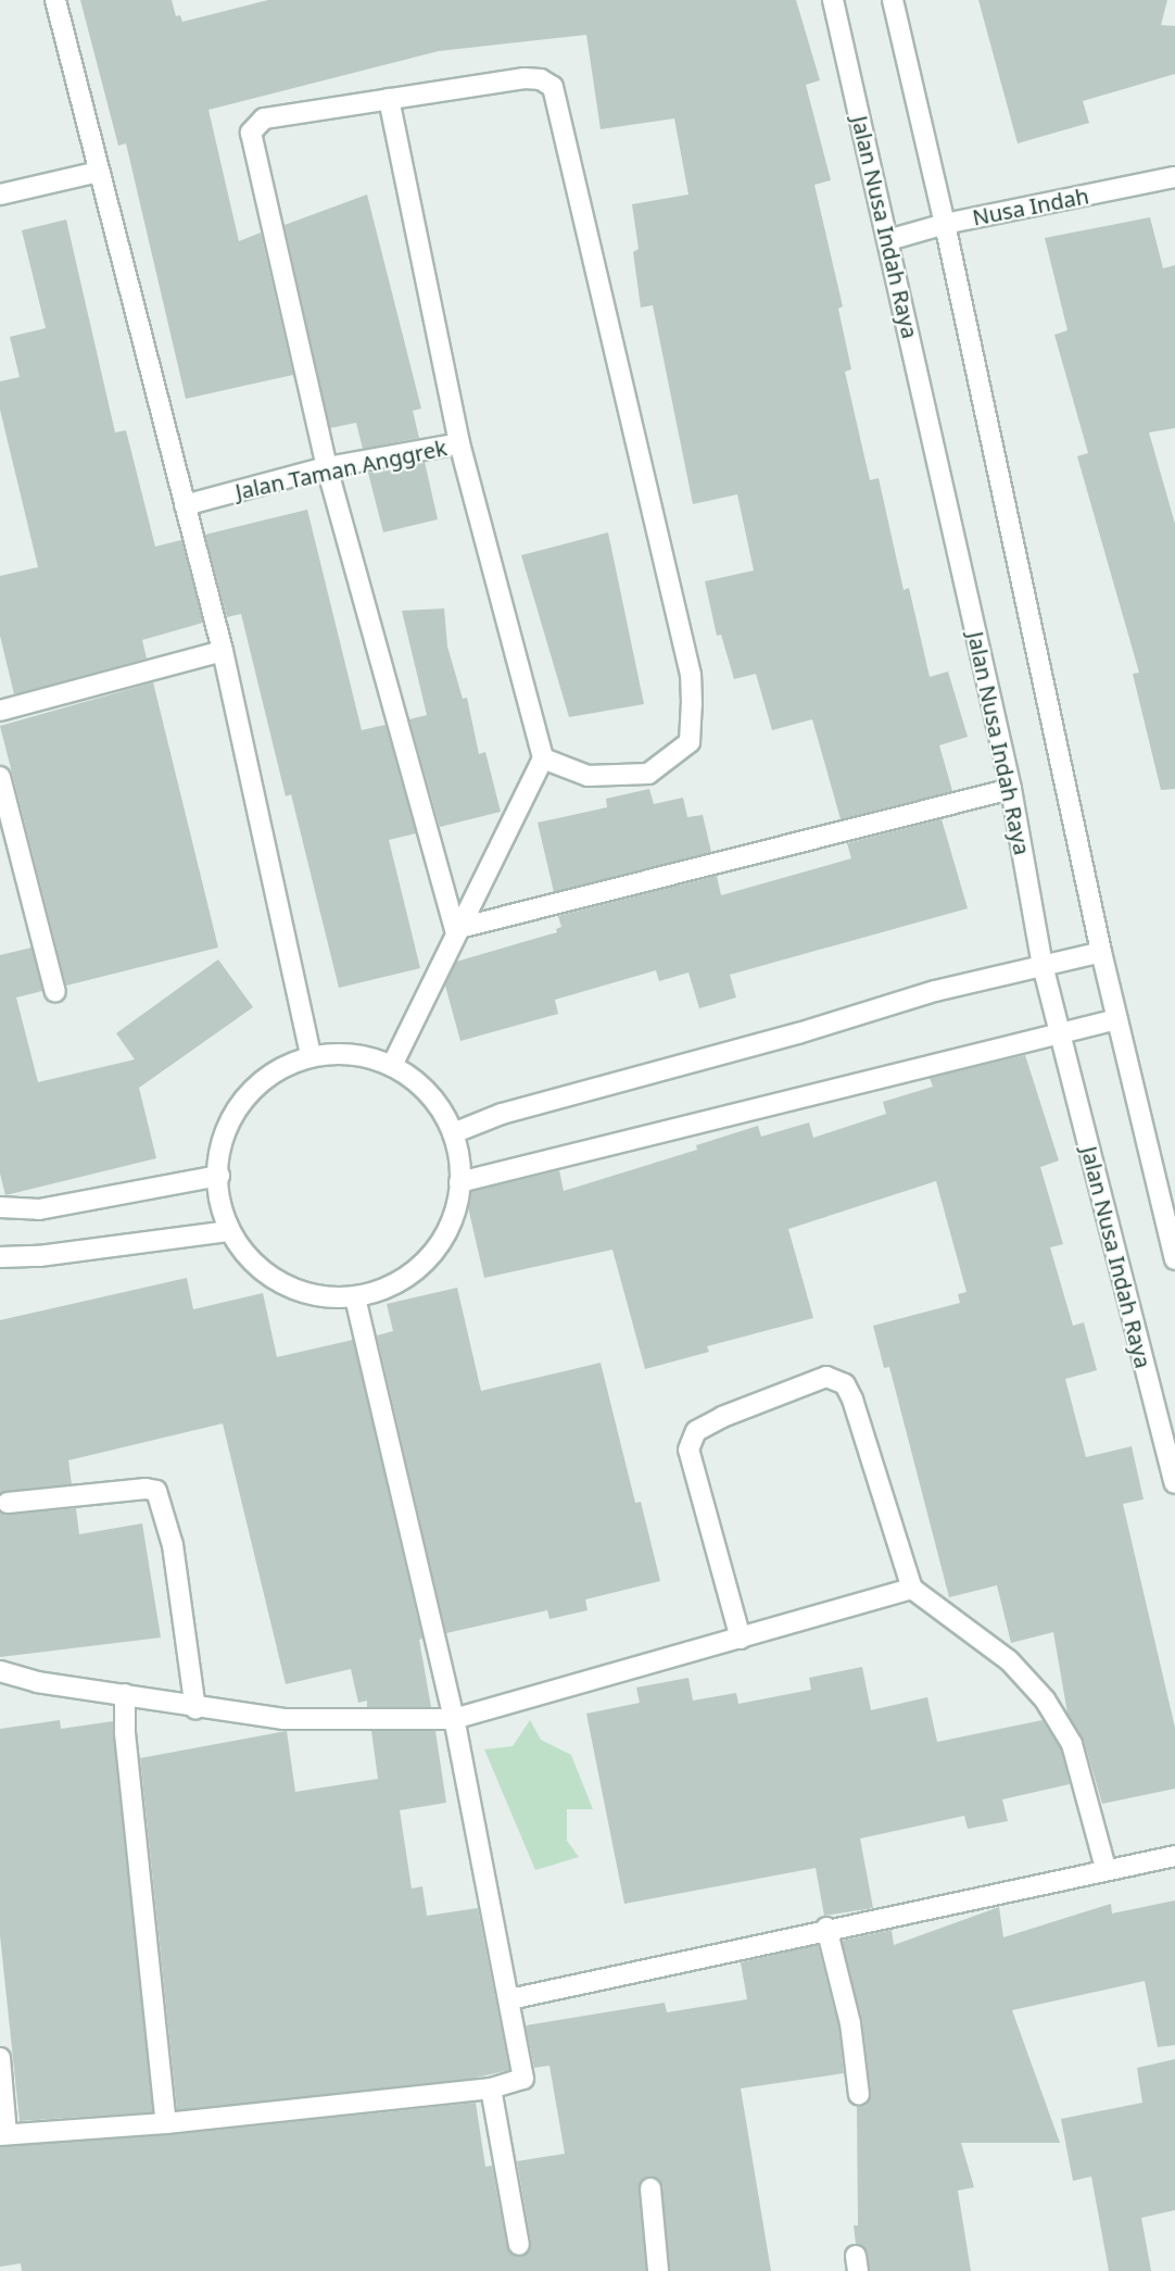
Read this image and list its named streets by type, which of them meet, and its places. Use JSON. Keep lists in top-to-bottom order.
{
  "streets": {
    "street": ["Nusa Indah", "Jalan Nusa Indah Raya", "Jalan Taman Anggrek"]
  },
  "crossings": [
    ["Nusa Indah", "Jalan Nusa Indah Raya"]
  ]
}
